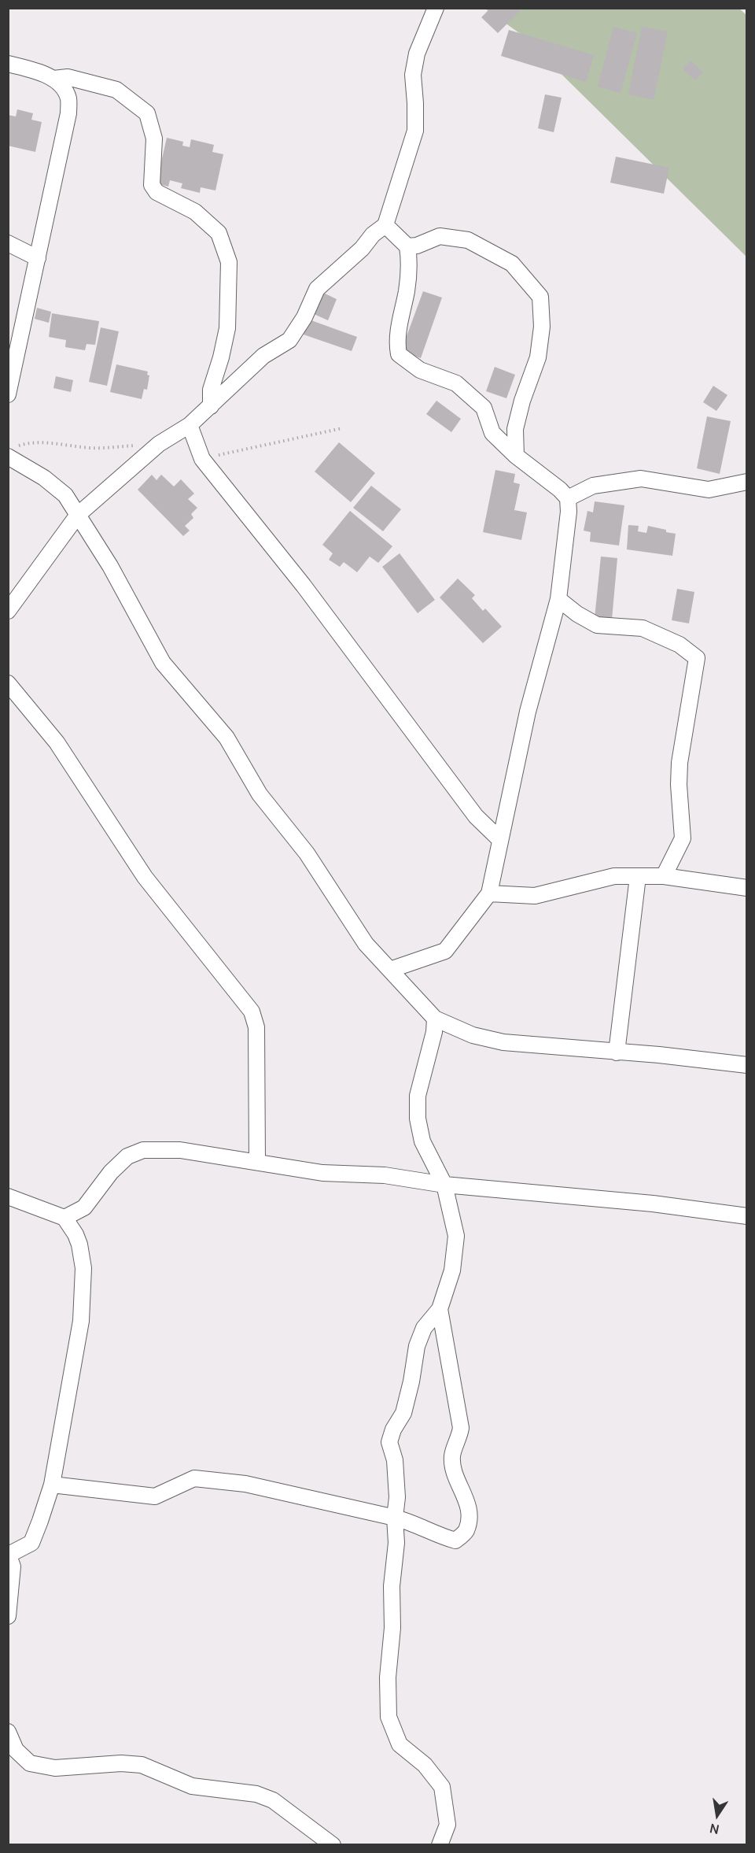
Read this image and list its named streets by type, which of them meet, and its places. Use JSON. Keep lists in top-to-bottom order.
{
  "north": "bottom"
}
